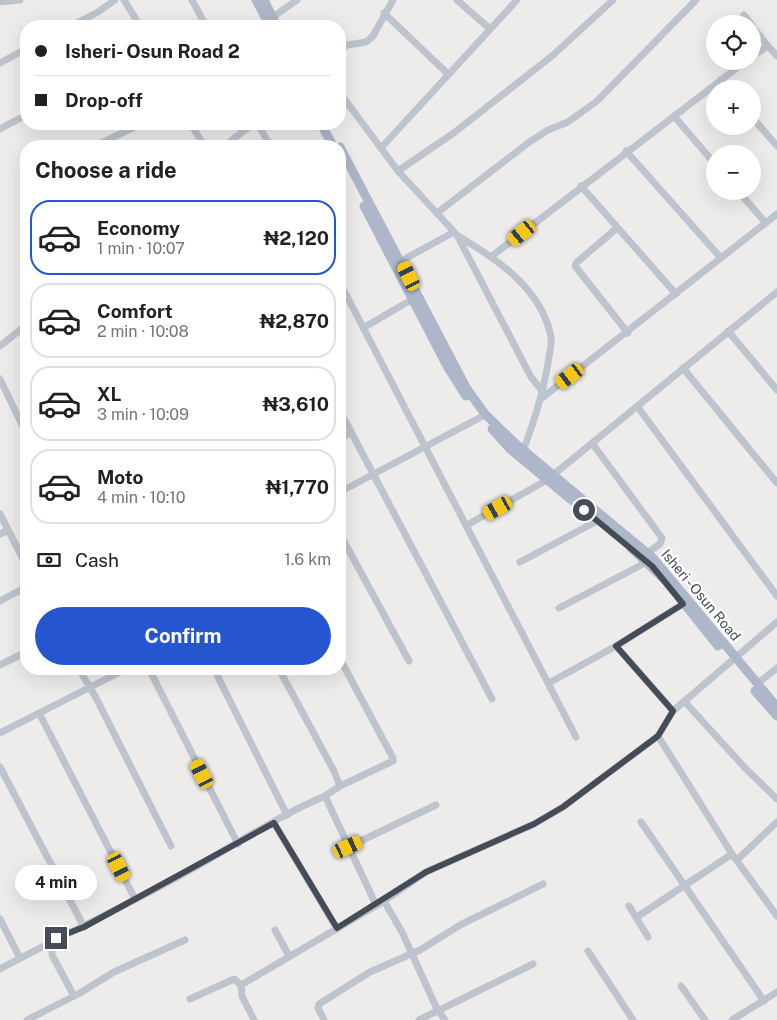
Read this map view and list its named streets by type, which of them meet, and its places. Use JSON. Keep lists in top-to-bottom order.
{
  "streets": {
    "main road": ["Isheri - Osun Road"]
  },
  "page": {
    "map_buttons": ["+", "−"],
    "banner": ["Isheri- Osun Road 2", "Drop-off"],
    "heading": "Choose a ride",
    "list": [
      {
        "name": "Economy",
        "note": "1 min · 10:07",
        "value": "₦2,120"
      },
      {
        "name": "Comfort",
        "note": "2 min · 10:08",
        "value": "₦2,870"
      },
      {
        "name": "XL",
        "note": "3 min · 10:09",
        "value": "₦3,610"
      },
      {
        "name": "Moto",
        "note": "4 min · 10:10",
        "value": "₦1,770"
      }
    ],
    "pay": ["Cash", "1.6 km"],
    "buttons": "Confirm",
    "bubble": "4 min"
  }
}
